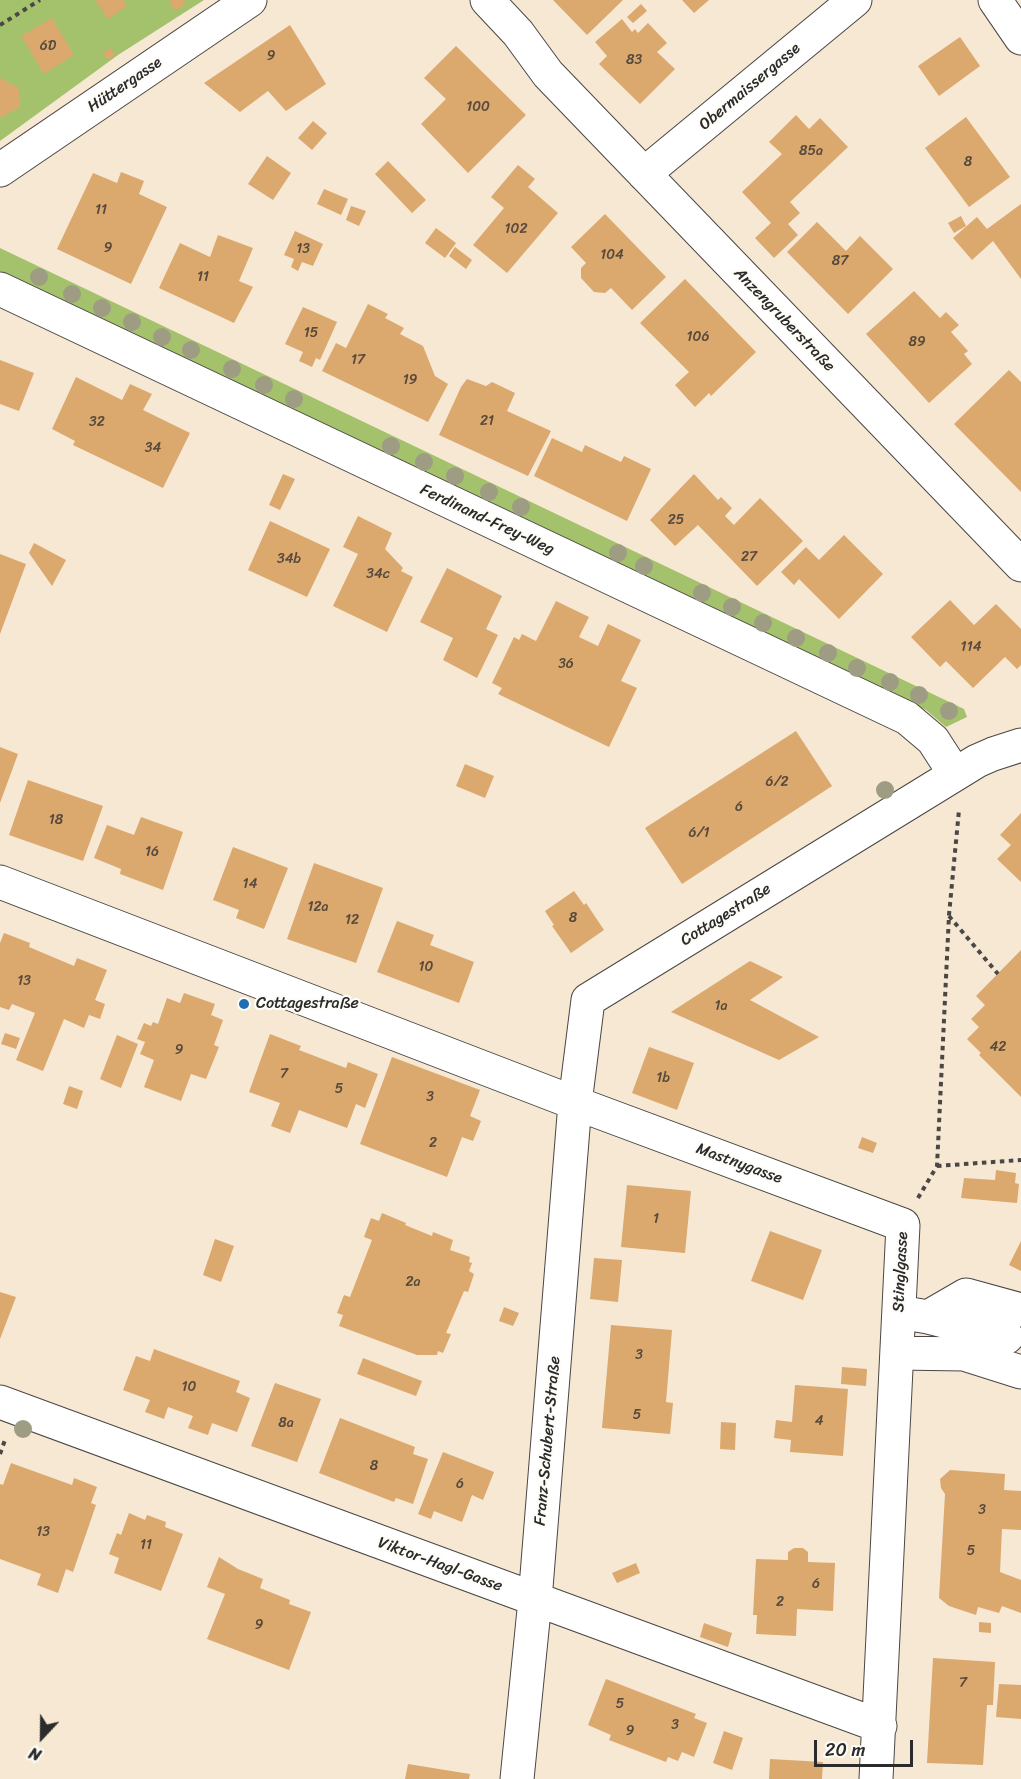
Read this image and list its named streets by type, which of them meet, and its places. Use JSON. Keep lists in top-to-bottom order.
{
  "streets": {
    "street": [
      "Hüttergasse",
      "Obermaissergasse",
      "Anzengruberstraße",
      "Ferdinand-Frey-Weg",
      "Cottagestraße",
      "Mastnygasse",
      "Stinglgasse",
      "Franz-Schubert-Straße",
      "Viktor-Hagl-Gasse"
    ]
  },
  "crossings": [
    ["Obermaissergasse", "Anzengruberstraße"],
    ["Ferdinand-Frey-Weg", "Cottagestraße"],
    ["Ferdinand-Frey-Weg", "Stinglgasse"],
    ["Cottagestraße", "Mastnygasse"],
    ["Cottagestraße", "Stinglgasse"],
    ["Cottagestraße", "Franz-Schubert-Straße"],
    ["Mastnygasse", "Stinglgasse"],
    ["Mastnygasse", "Franz-Schubert-Straße"],
    ["Stinglgasse", "Viktor-Hagl-Gasse"],
    ["Franz-Schubert-Straße", "Viktor-Hagl-Gasse"]
  ],
  "places": ["Cottagestraße"],
  "house_numbers": [
    "6D",
    "9",
    "83",
    "100",
    "85a",
    "8",
    "11",
    "102",
    "9",
    "13",
    "104",
    "87",
    "11",
    "15",
    "106",
    "89",
    "17",
    "19",
    "21",
    "32",
    "34",
    "25",
    "27",
    "34b",
    "34c",
    "114",
    "36",
    "6/2",
    "6",
    "18",
    "6/1",
    "16",
    "14",
    "12a",
    "8",
    "12",
    "10",
    "13",
    "1a",
    "42",
    "9",
    "7",
    "1b",
    "5",
    "3",
    "2",
    "1",
    "2a",
    "3",
    "10",
    "5",
    "4",
    "8a",
    "8",
    "6",
    "3",
    "13",
    "11",
    "5",
    "6",
    "2",
    "9",
    "7",
    "5",
    "3",
    "9"
  ],
  "scale_bar": "20 m",
  "north": "bottom"
}
